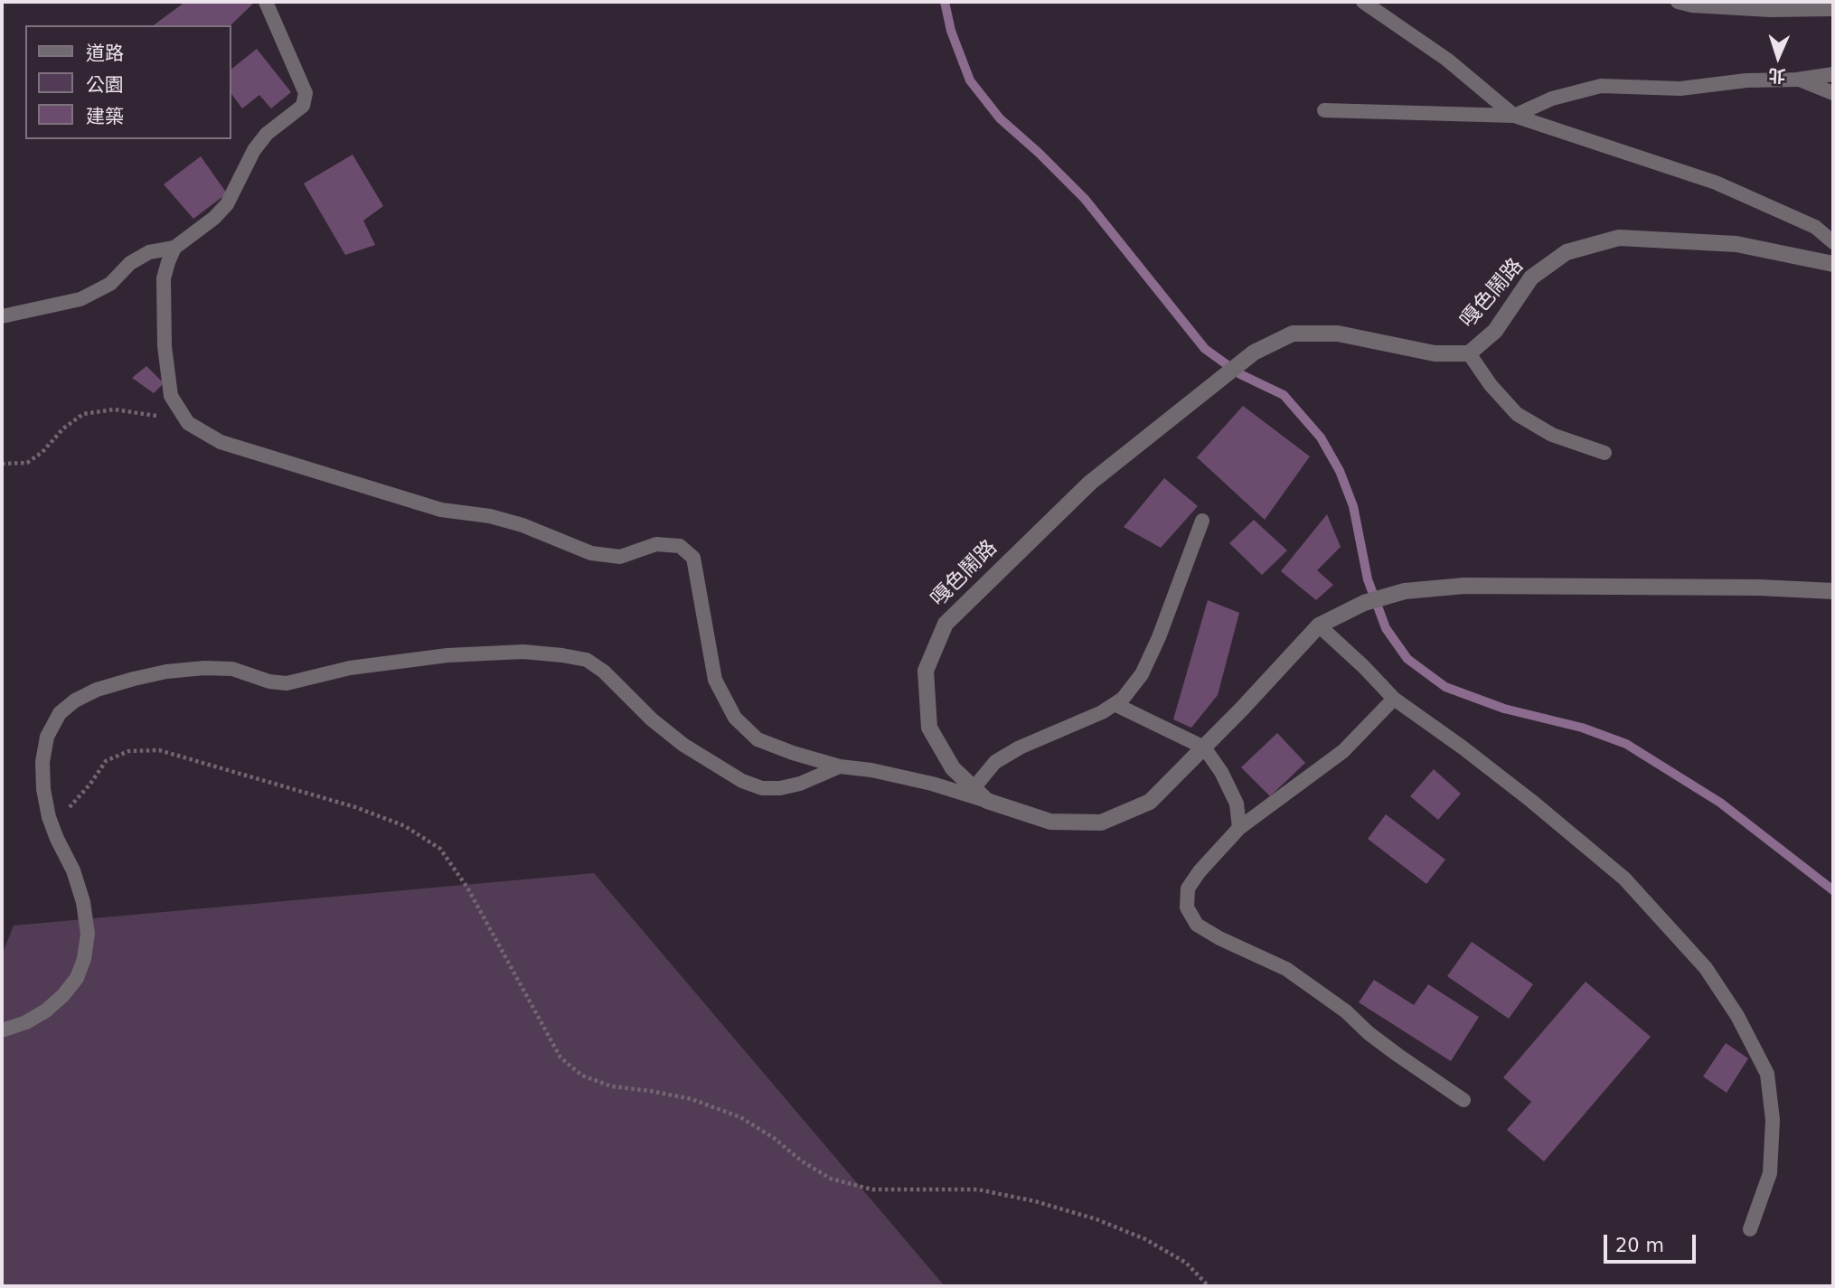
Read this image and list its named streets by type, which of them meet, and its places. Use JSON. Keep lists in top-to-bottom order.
{
  "streets": {
    "street": ["嘎色鬧路"]
  },
  "legend": ["道路", "公園", "建築"],
  "scale_bar": "20 m",
  "north": "bottom"
}
